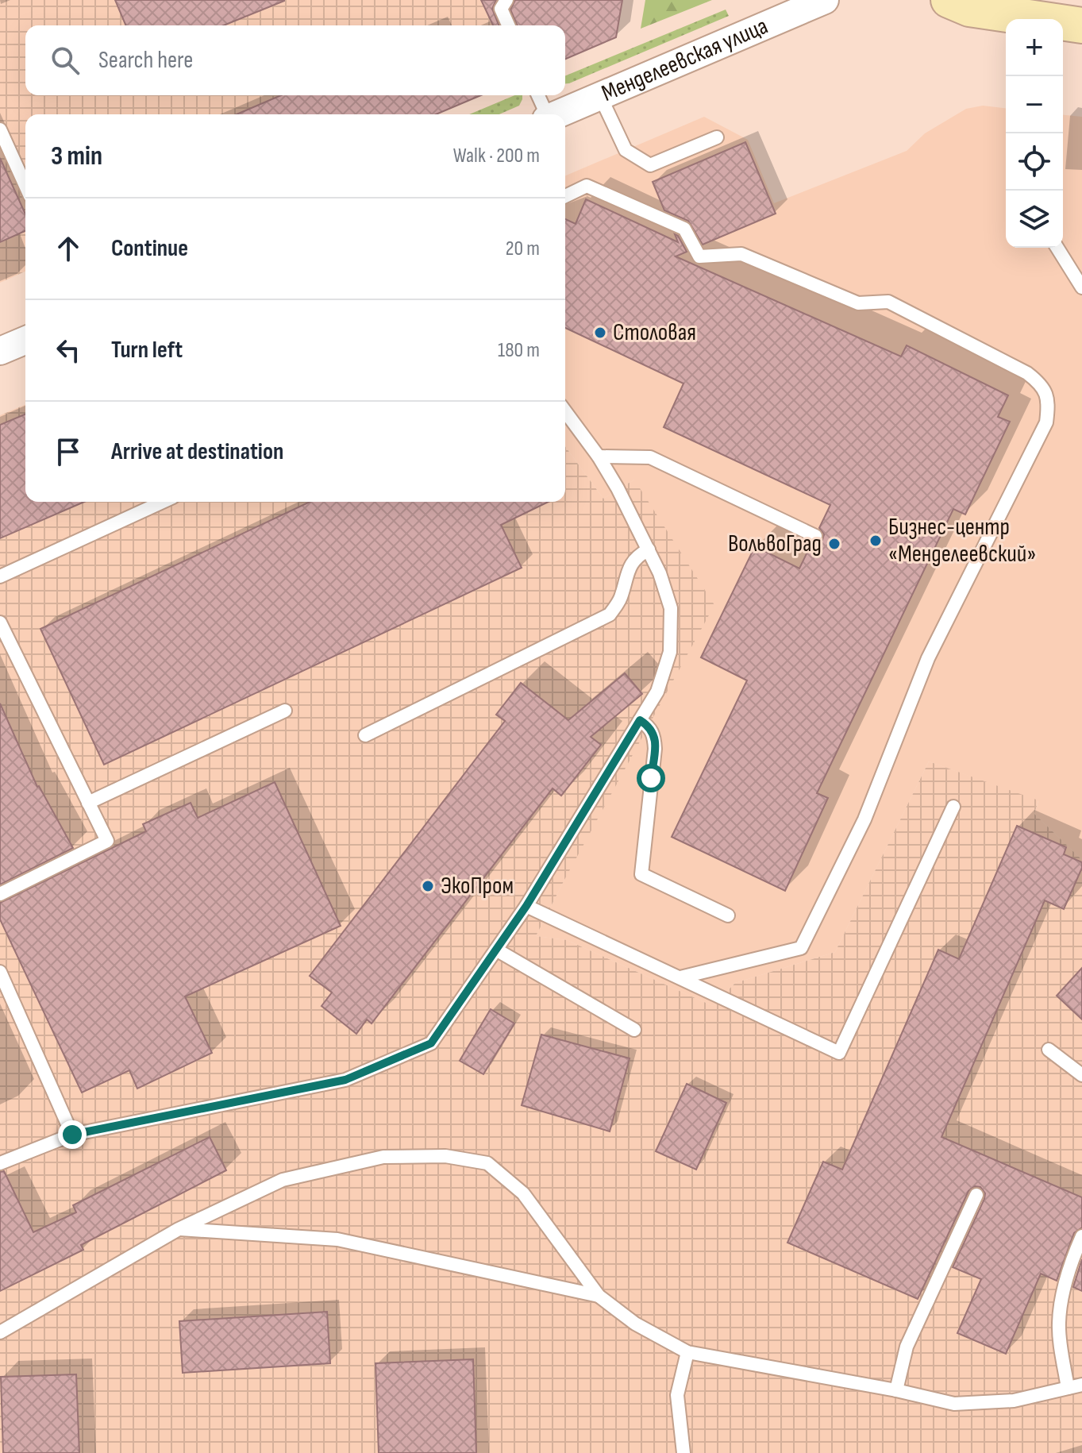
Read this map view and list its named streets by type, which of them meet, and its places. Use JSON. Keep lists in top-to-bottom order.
{
  "streets": {
    "street": ["Менделеевская улица"]
  },
  "places": [
    "Столовая",
    "Бизнес-центр «Менделеевский»",
    "ВольвоГрад",
    "ЭкоПром"
  ],
  "page": {
    "map_buttons": ["+", "−"],
    "search": "Search here",
    "heading": ["3 min", "Walk · 200 m"],
    "list": [
      ["Continue", "20 m"],
      ["Turn left", "180 m"],
      "Arrive at destination"
    ]
  }
}
